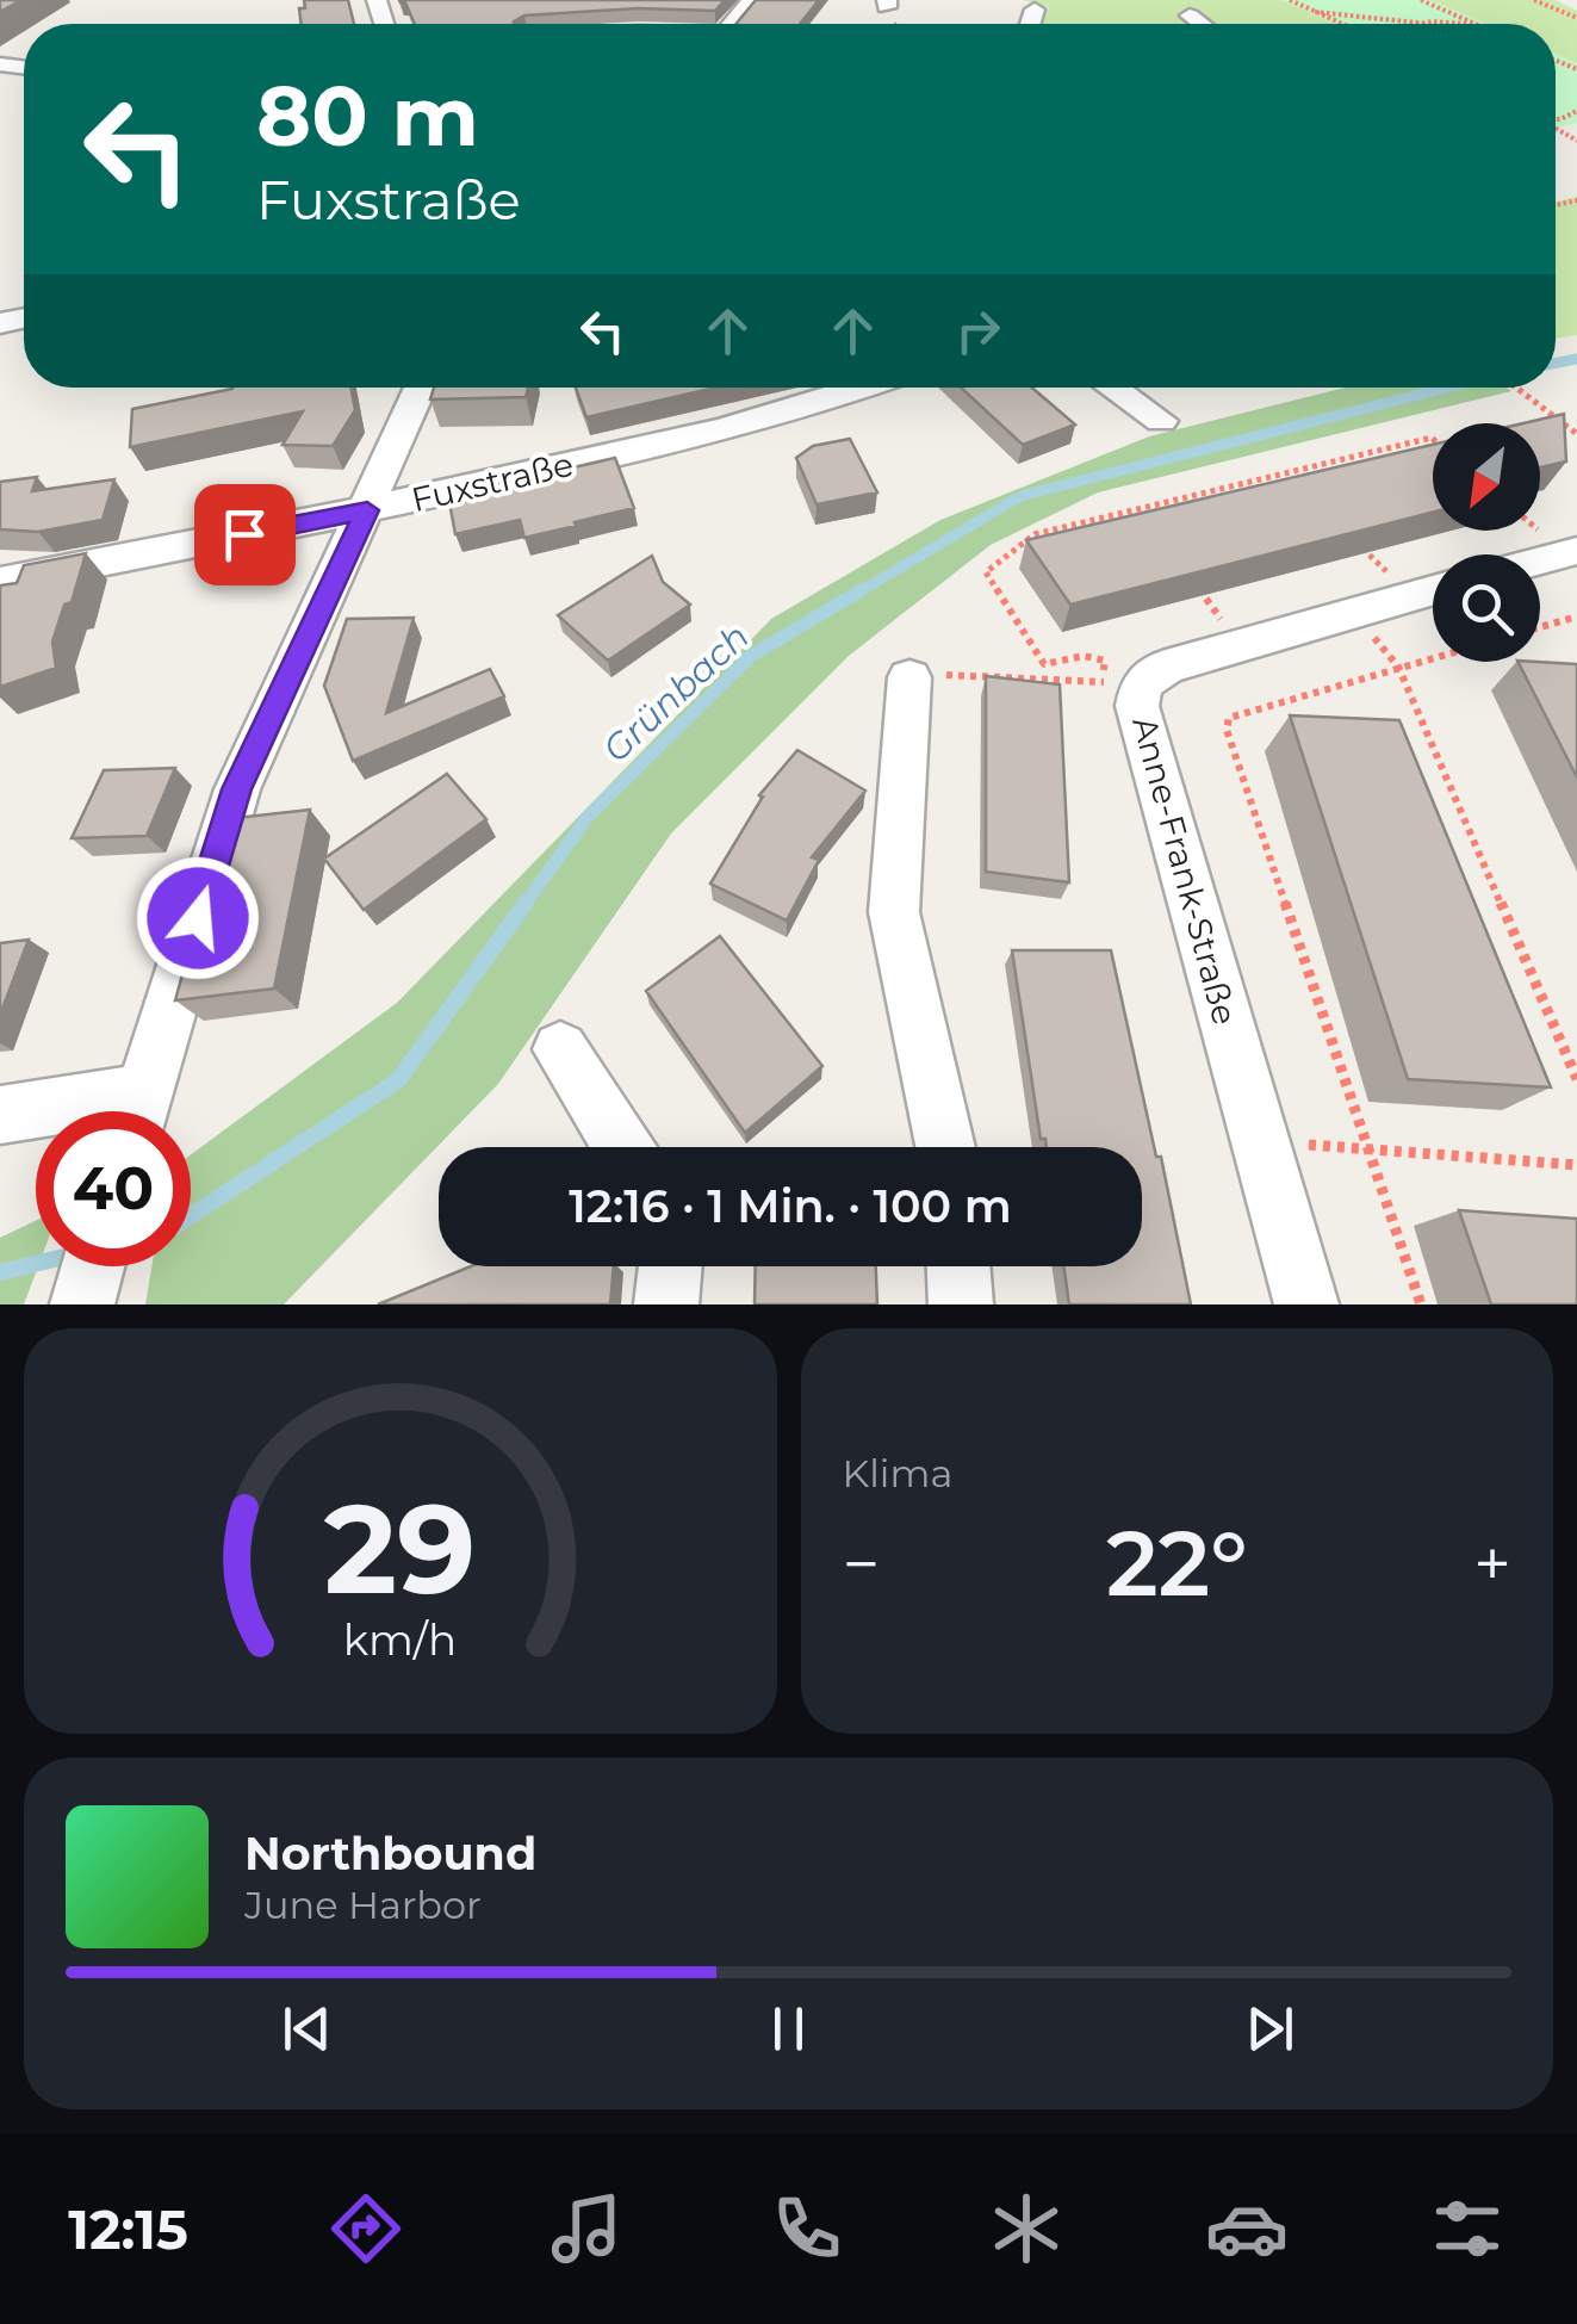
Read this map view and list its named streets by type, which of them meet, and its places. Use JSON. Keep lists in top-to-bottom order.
{
  "streets": {
    "street": ["Fuxstraße", "Anne-Frank-Straße"]
  },
  "water": ["Grünbach"],
  "north": "bottom left",
  "page": {
    "turn": ["80 m", "Fuxstraße"],
    "limit": "40",
    "trip": "12:16 · 1 Min. · 100 m",
    "tile": "Klima",
    "heat": ["−", "22°", "+"],
    "song": ["Northbound", "June Harbor"],
    "tabs": "12:15",
    "gauge": ["29", "km/h"]
  }
}
